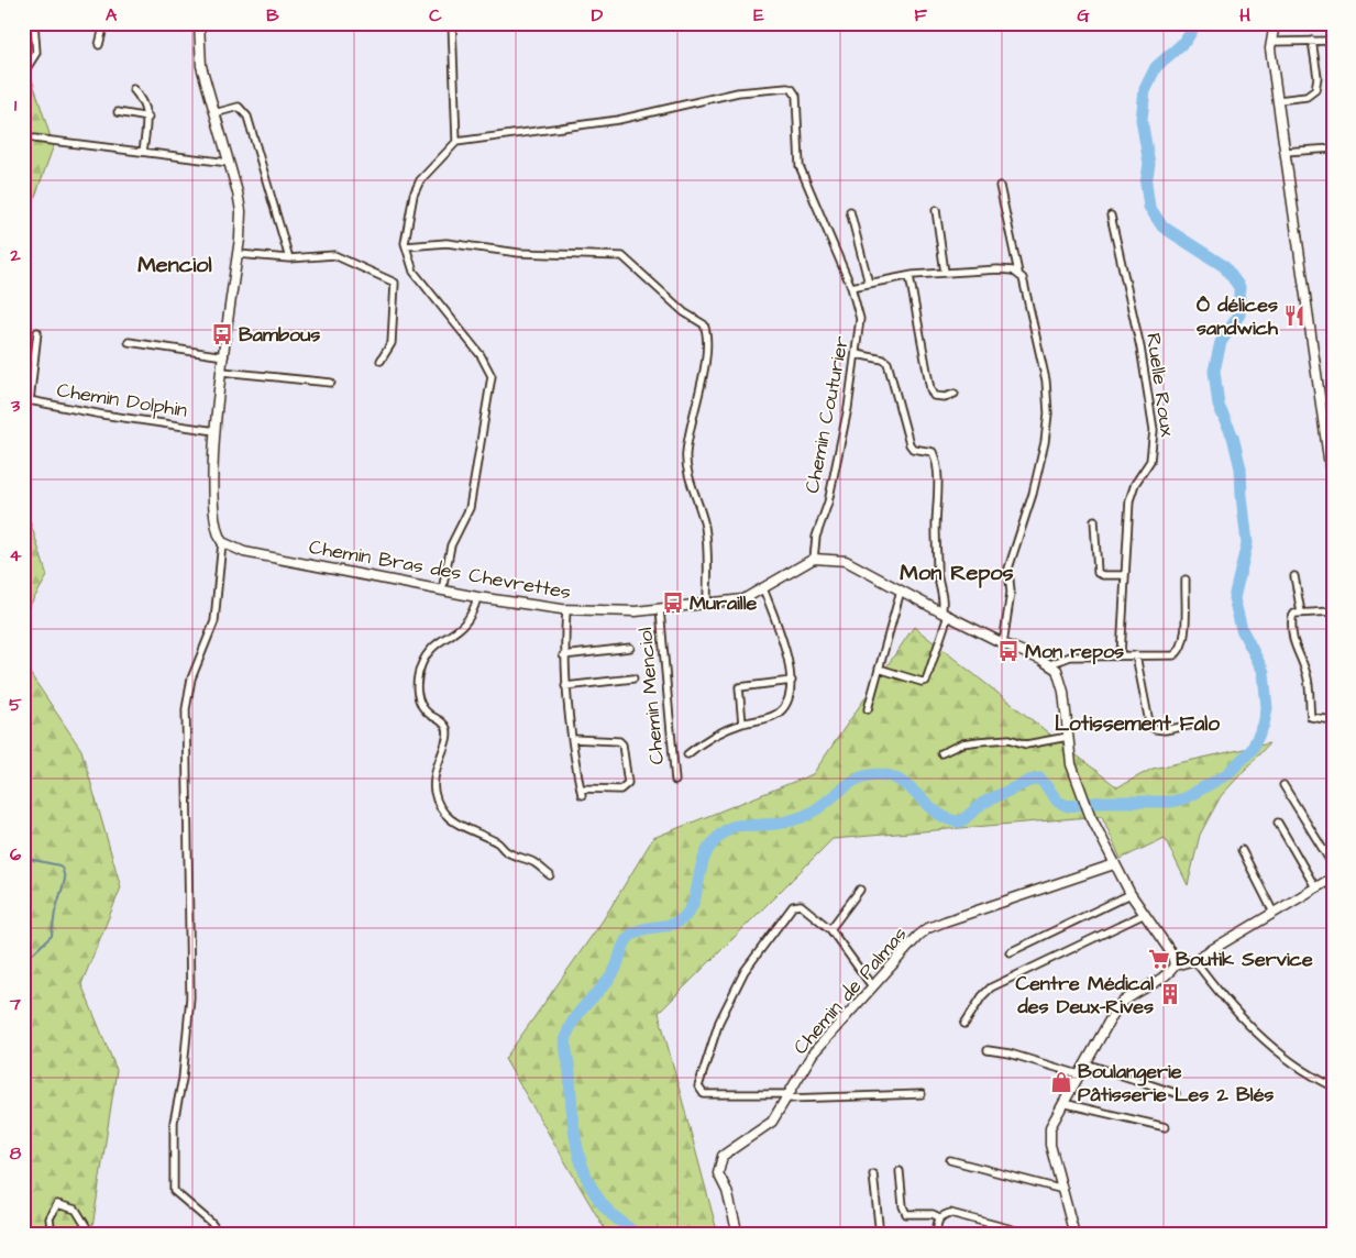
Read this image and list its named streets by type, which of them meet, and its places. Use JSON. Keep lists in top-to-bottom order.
{
  "streets": {
    "main road": ["Chemin Bras des Chevrettes", "Chemin de Palmas"],
    "street": [
      "Ruelle Roux",
      "Chemin Dolphin",
      "Chemin Couturier",
      "Chemin Menciol"
    ]
  },
  "crossings": [
    ["Chemin Couturier", "Chemin Bras des Chevrettes"],
    ["Chemin Bras des Chevrettes", "Chemin Menciol"]
  ],
  "districts": ["Menciol", "Mon Repos", "Lotissement Falo"],
  "places": {
    "restaurant": ["Ô délices sandwich"],
    "bus stop": ["Bambous", "Muraille", "Mon repos"],
    "supermarket": ["Boutik Service"],
    "building": ["Centre Médical des Deux-Rives"],
    "shop": ["Boulangerie Pâtisserie Les 2 Blés"]
  },
  "grid": {
    "columns": [
      "A",
      "B",
      "C",
      "D",
      "E",
      "F",
      "G",
      "H"
    ],
    "rows": [
      "1",
      "2",
      "3",
      "4",
      "5",
      "6",
      "7",
      "8"
    ]
  }
}
